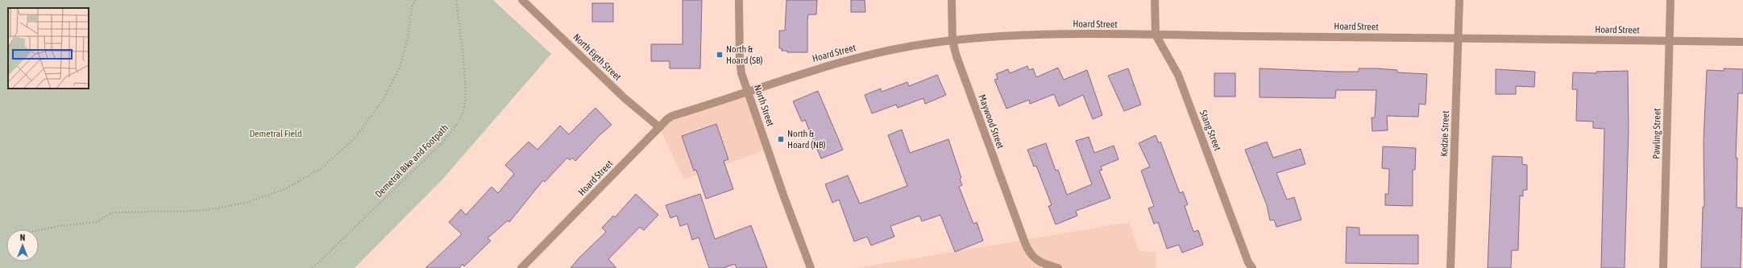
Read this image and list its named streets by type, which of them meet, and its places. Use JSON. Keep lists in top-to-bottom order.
{
  "streets": {
    "street": [
      "Hoard Street",
      "North Eigth Street",
      "North Street",
      "Maywood Street",
      "Stang Street",
      "Kedzie Street",
      "Pawling Street"
    ],
    "path": ["Demetral Bike and Footpath"]
  },
  "crossings": [
    ["Hoard Street", "North Eigth Street"],
    ["Hoard Street", "North Street"],
    ["Hoard Street", "Maywood Street"],
    ["Hoard Street", "Stang Street"],
    ["Hoard Street", "Kedzie Street"],
    ["Hoard Street", "Pawling Street"]
  ],
  "parks": ["Demetral Field"],
  "places": {
    "transit": ["North & Hoard (SB)", "North & Hoard (NB)"]
  },
  "north": "top"
}
